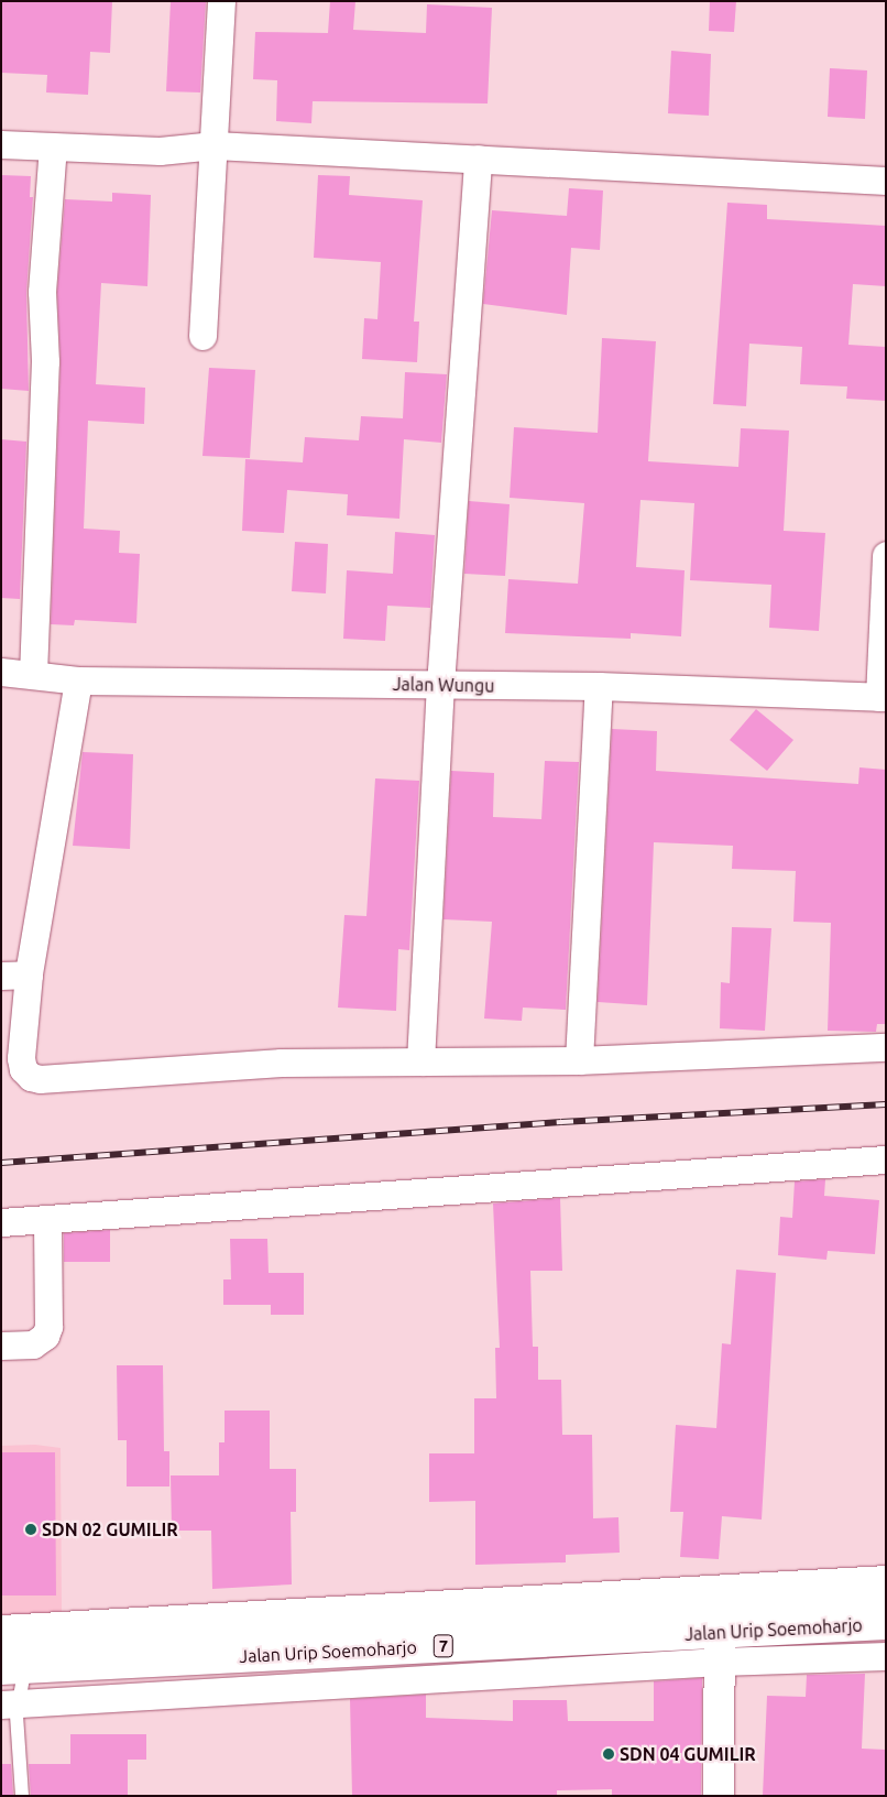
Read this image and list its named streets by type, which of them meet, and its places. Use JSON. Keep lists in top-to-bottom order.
{
  "streets": {
    "main road": ["Jalan Urip Soemoharjo", "7"],
    "street": ["Jalan Wungu"]
  },
  "places": ["SDN 02 GUMILIR", "SDN 04 GUMILIR"]
}
